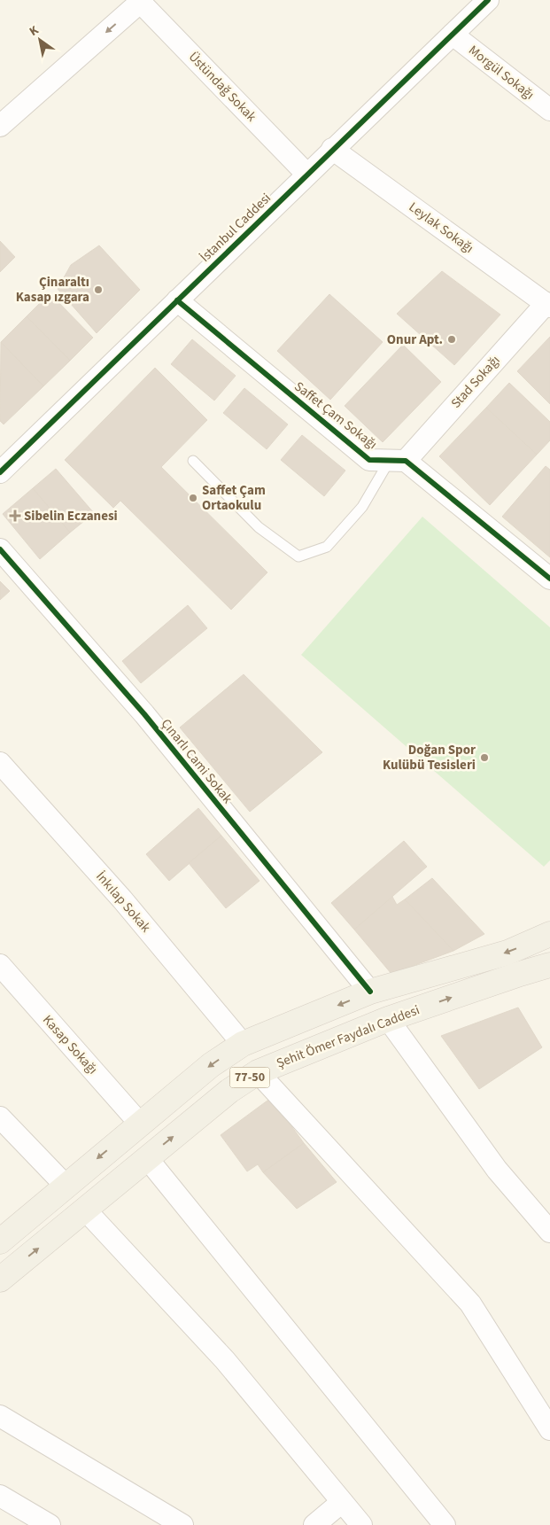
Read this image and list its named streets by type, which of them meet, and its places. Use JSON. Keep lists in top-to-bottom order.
{
  "streets": {
    "main road": ["Şehit Ömer Faydalı Caddesi", "77-50"],
    "street": [
      "Morgül Sokağı",
      "Üstündağ Sokak",
      "İstanbul Caddesi",
      "Leylak Sokağı",
      "Stad Sokağı",
      "Saffet Çam Sokağı",
      "Çınarlı Cami Sokak",
      "İnkılap Sokak",
      "Kasap Sokağı"
    ]
  },
  "crossings": [
    ["Morgül Sokağı", "İstanbul Caddesi"],
    ["Üstündağ Sokak", "İstanbul Caddesi"],
    ["İstanbul Caddesi", "Leylak Sokağı"],
    ["İstanbul Caddesi", "Saffet Çam Sokağı"],
    ["Leylak Sokağı", "Stad Sokağı"],
    ["Stad Sokağı", "Saffet Çam Sokağı"],
    ["Çınarlı Cami Sokak", "77-50"],
    ["İnkılap Sokak", "77-50"],
    ["Kasap Sokağı", "77-50"]
  ],
  "places": {
    "other": [
      "Çinaraltı Kasap ızgara",
      "Onur Apt.",
      "Saffet Çam Ortaokulu",
      "Doğan Spor Kulübü Tesisleri"
    ],
    "health": ["Sibelin Eczanesi"]
  },
  "north": "top left"
}
